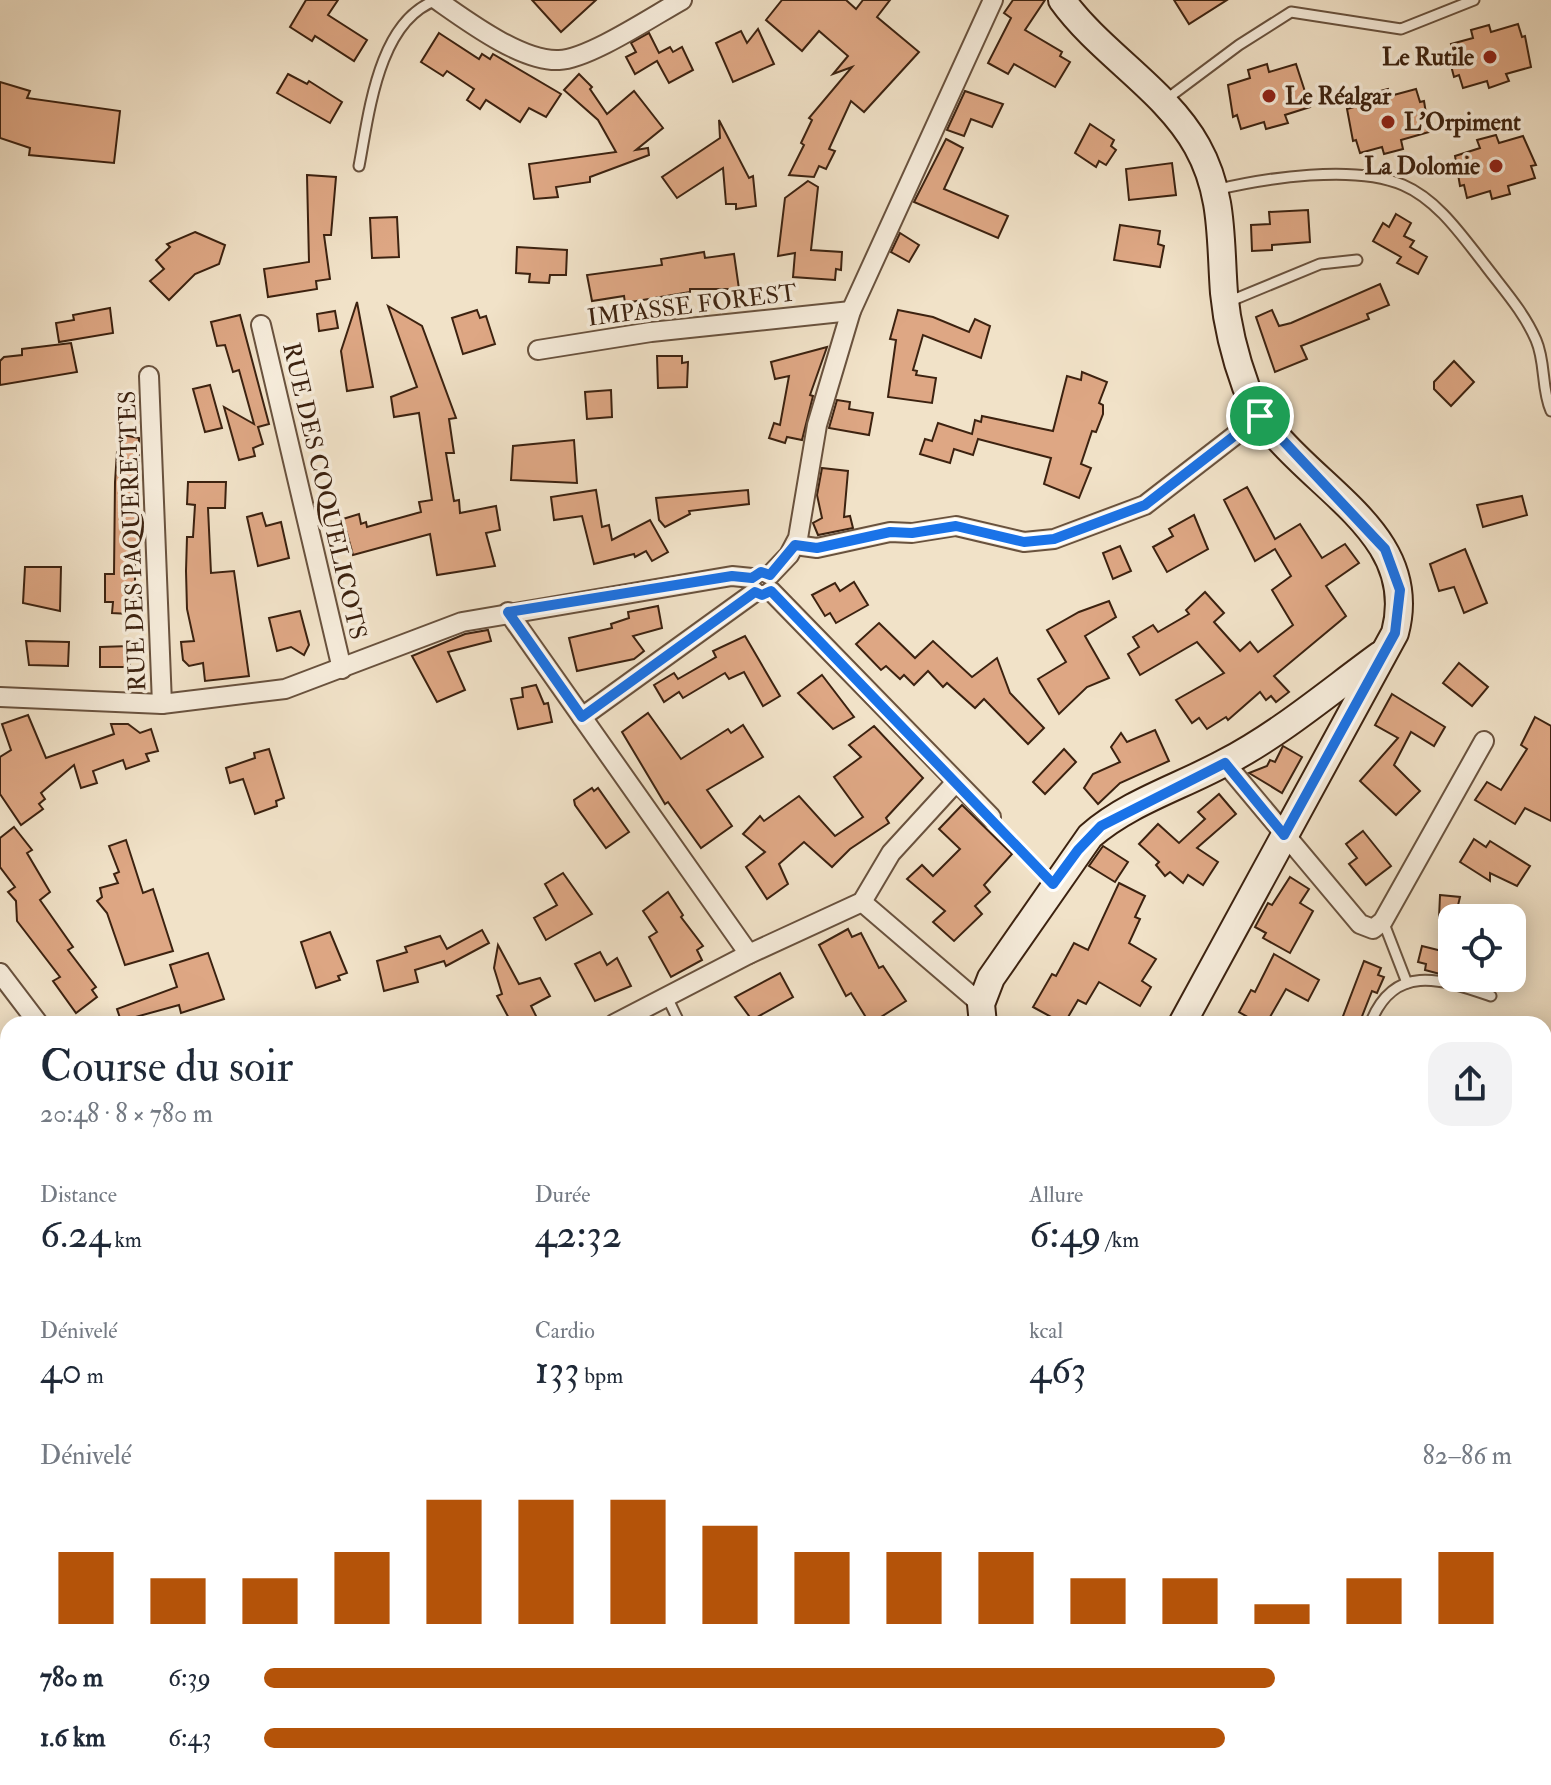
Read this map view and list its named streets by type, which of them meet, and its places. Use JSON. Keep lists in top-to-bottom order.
{
  "streets": {
    "street": ["IMPASSE FOREST", "RUE DES COQUELICOTS", "RUE DES PAQUERETTES"]
  },
  "places": [
    "Le Rutile",
    "Le Réalgar",
    "L'Orpiment",
    "La Dolomie"
  ],
  "page": {
    "heading": ["Course du soir", "20:48 · 8 × 780 m"],
    "stats": [
      ["Distance", "6.24 km"],
      ["Durée", "42:32"],
      ["Allure", "6:49 /km"],
      ["Dénivelé", "40 m"],
      ["Cardio", "133 bpm"],
      ["kcal", "463"]
    ],
    "chart": ["Dénivelé", "82–86 m"],
    "list": [
      {
        "name": "780 m",
        "note": "6:39"
      },
      {
        "name": "1.6 km",
        "note": "6:43"
      }
    ]
  }
}
